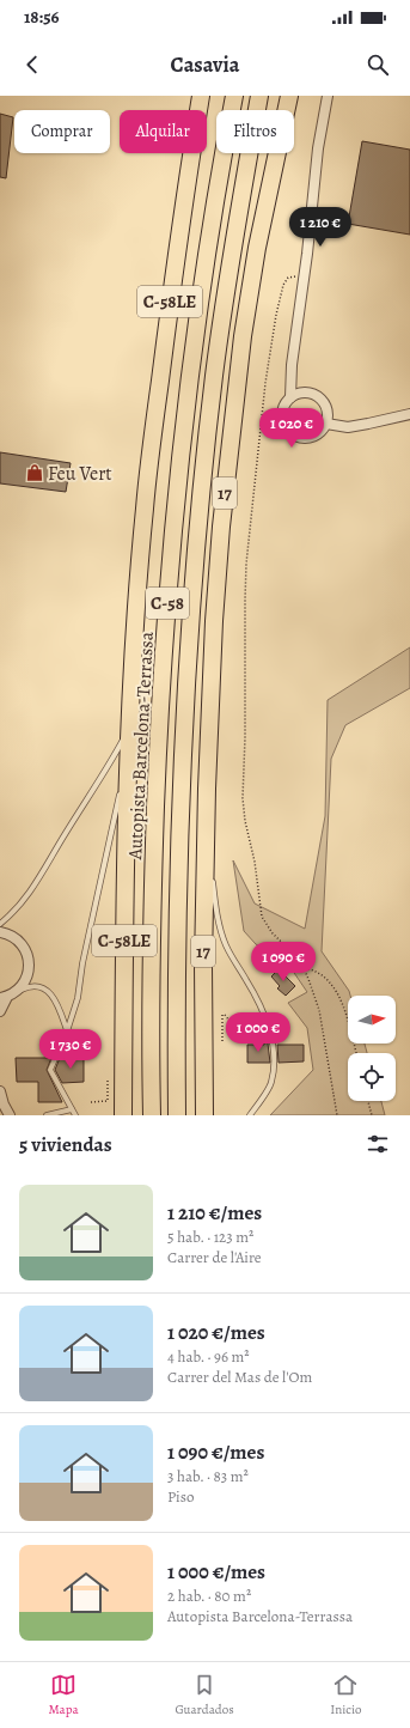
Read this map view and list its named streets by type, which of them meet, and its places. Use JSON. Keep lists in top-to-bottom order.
{
  "streets": {
    "highway": [
      "C-58LE",
      "17",
      "C-58",
      "Autopista Barcelona-Terrassa"
    ]
  },
  "places": {
    "shop": ["Feu Vert"]
  },
  "north": "right",
  "page": {
    "status": "18:56",
    "header": "Casavia",
    "chip": ["Comprar", "Alquilar", "Filtros"],
    "price": [
      "1 210 €",
      "1 020 €",
      "1 090 €",
      "1 000 €",
      "1 730 €"
    ],
    "heading": "5 viviendas",
    "list": [
      {
        "name": "1 210 €/mes",
        "note": "5 hab. · 123 m² · Carrer de l'Aire"
      },
      {
        "name": "1 020 €/mes",
        "note": "4 hab. · 96 m² · Carrer del Mas de l'Om"
      },
      {
        "name": "1 090 €/mes",
        "note": "3 hab. · 83 m² · Piso"
      },
      {
        "name": "1 000 €/mes",
        "note": "2 hab. · 80 m² · Autopista Barcelona-Terrassa"
      }
    ],
    "tabs": ["Mapa", "Guardados", "Inicio"]
  }
}
